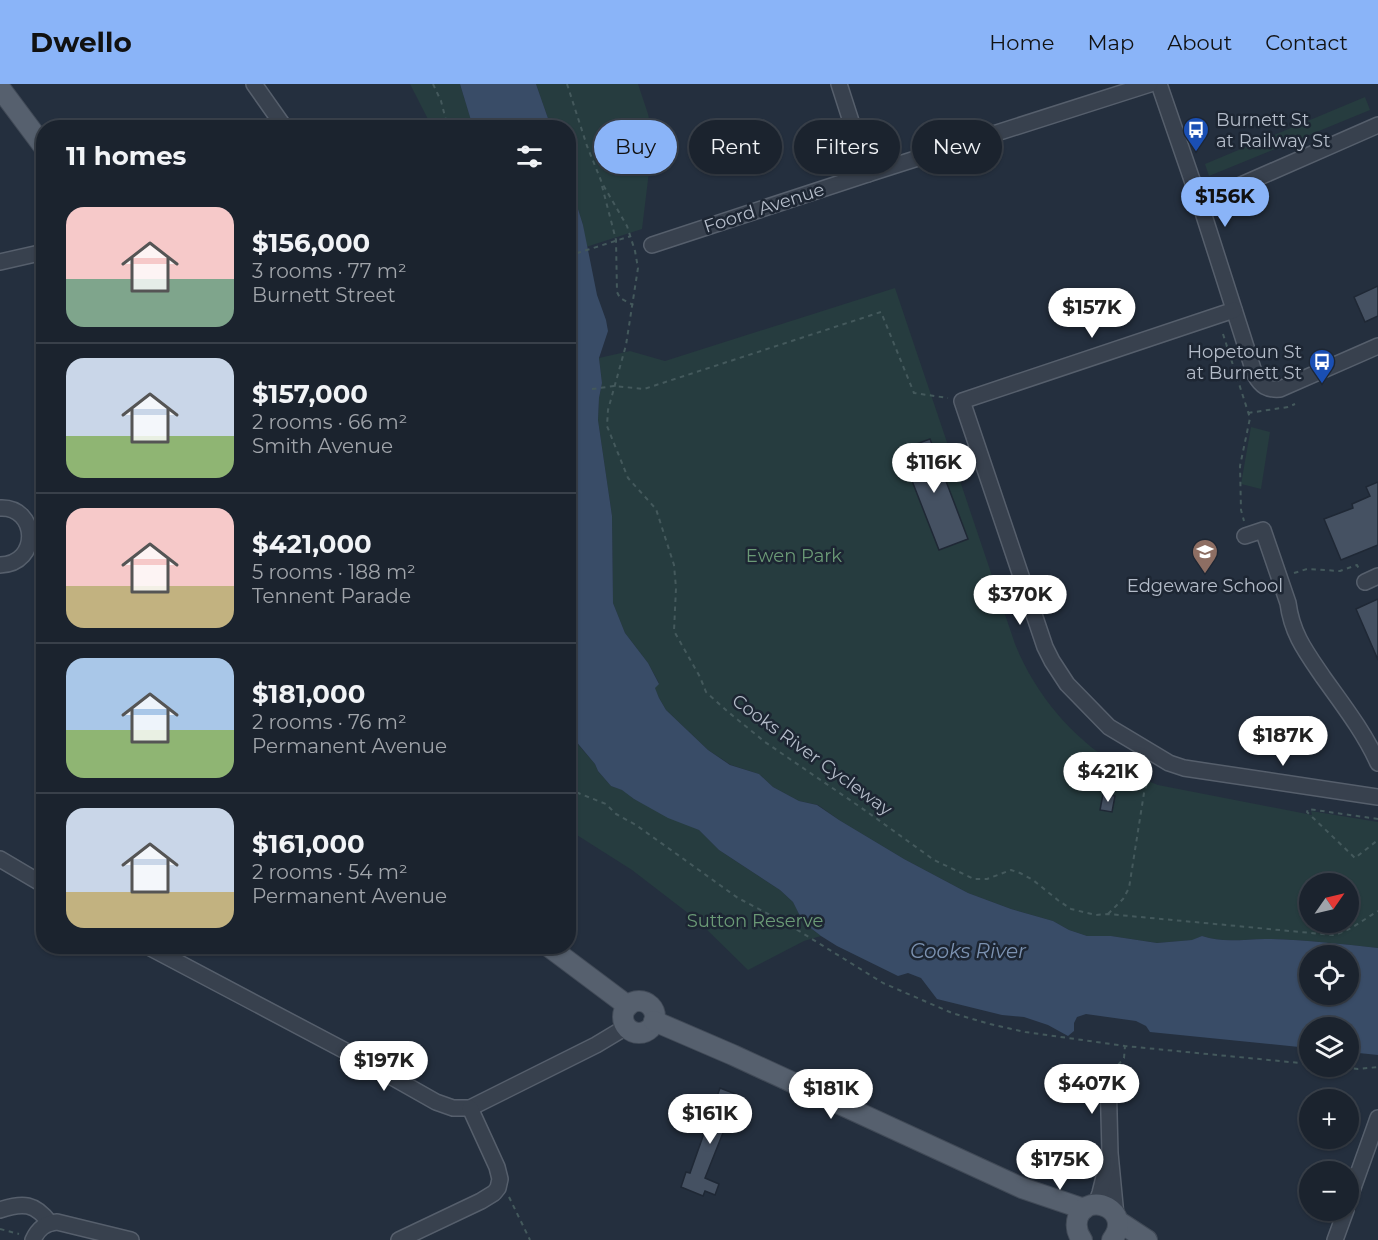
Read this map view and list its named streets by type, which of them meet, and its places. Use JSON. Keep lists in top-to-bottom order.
{
  "streets": {
    "street": ["Foord Avenue"],
    "path": ["Cooks River Cycleway"]
  },
  "water": ["Cooks River"],
  "parks": ["Ewen Park", "Sutton Reserve"],
  "places": {
    "bus stop": ["Burnett St at Railway St", "Hopetoun St at Burnett St"],
    "school or university": ["Edgeware School"]
  },
  "north": "top right",
  "page": {
    "header": "Dwello",
    "nav": [
      "Home",
      "Map",
      "About",
      "Contact"
    ],
    "chip": [
      "Buy",
      "Rent",
      "Filters",
      "New"
    ],
    "heading": "11 homes",
    "price": [
      "$156K",
      "$157K",
      "$116K",
      "$370K",
      "$187K",
      "$421K",
      "$197K",
      "$407K",
      "$181K",
      "$161K",
      "$175K"
    ],
    "list": [
      {
        "name": "$156,000",
        "note": "3 rooms · 77 m² · Burnett Street"
      },
      {
        "name": "$157,000",
        "note": "2 rooms · 66 m² · Smith Avenue"
      },
      {
        "name": "$421,000",
        "note": "5 rooms · 188 m² · Tennent Parade"
      },
      {
        "name": "$181,000",
        "note": "2 rooms · 76 m² · Permanent Avenue"
      },
      {
        "name": "$161,000",
        "note": "2 rooms · 54 m² · Permanent Avenue"
      }
    ],
    "map_buttons": ["+", "−"]
  }
}
